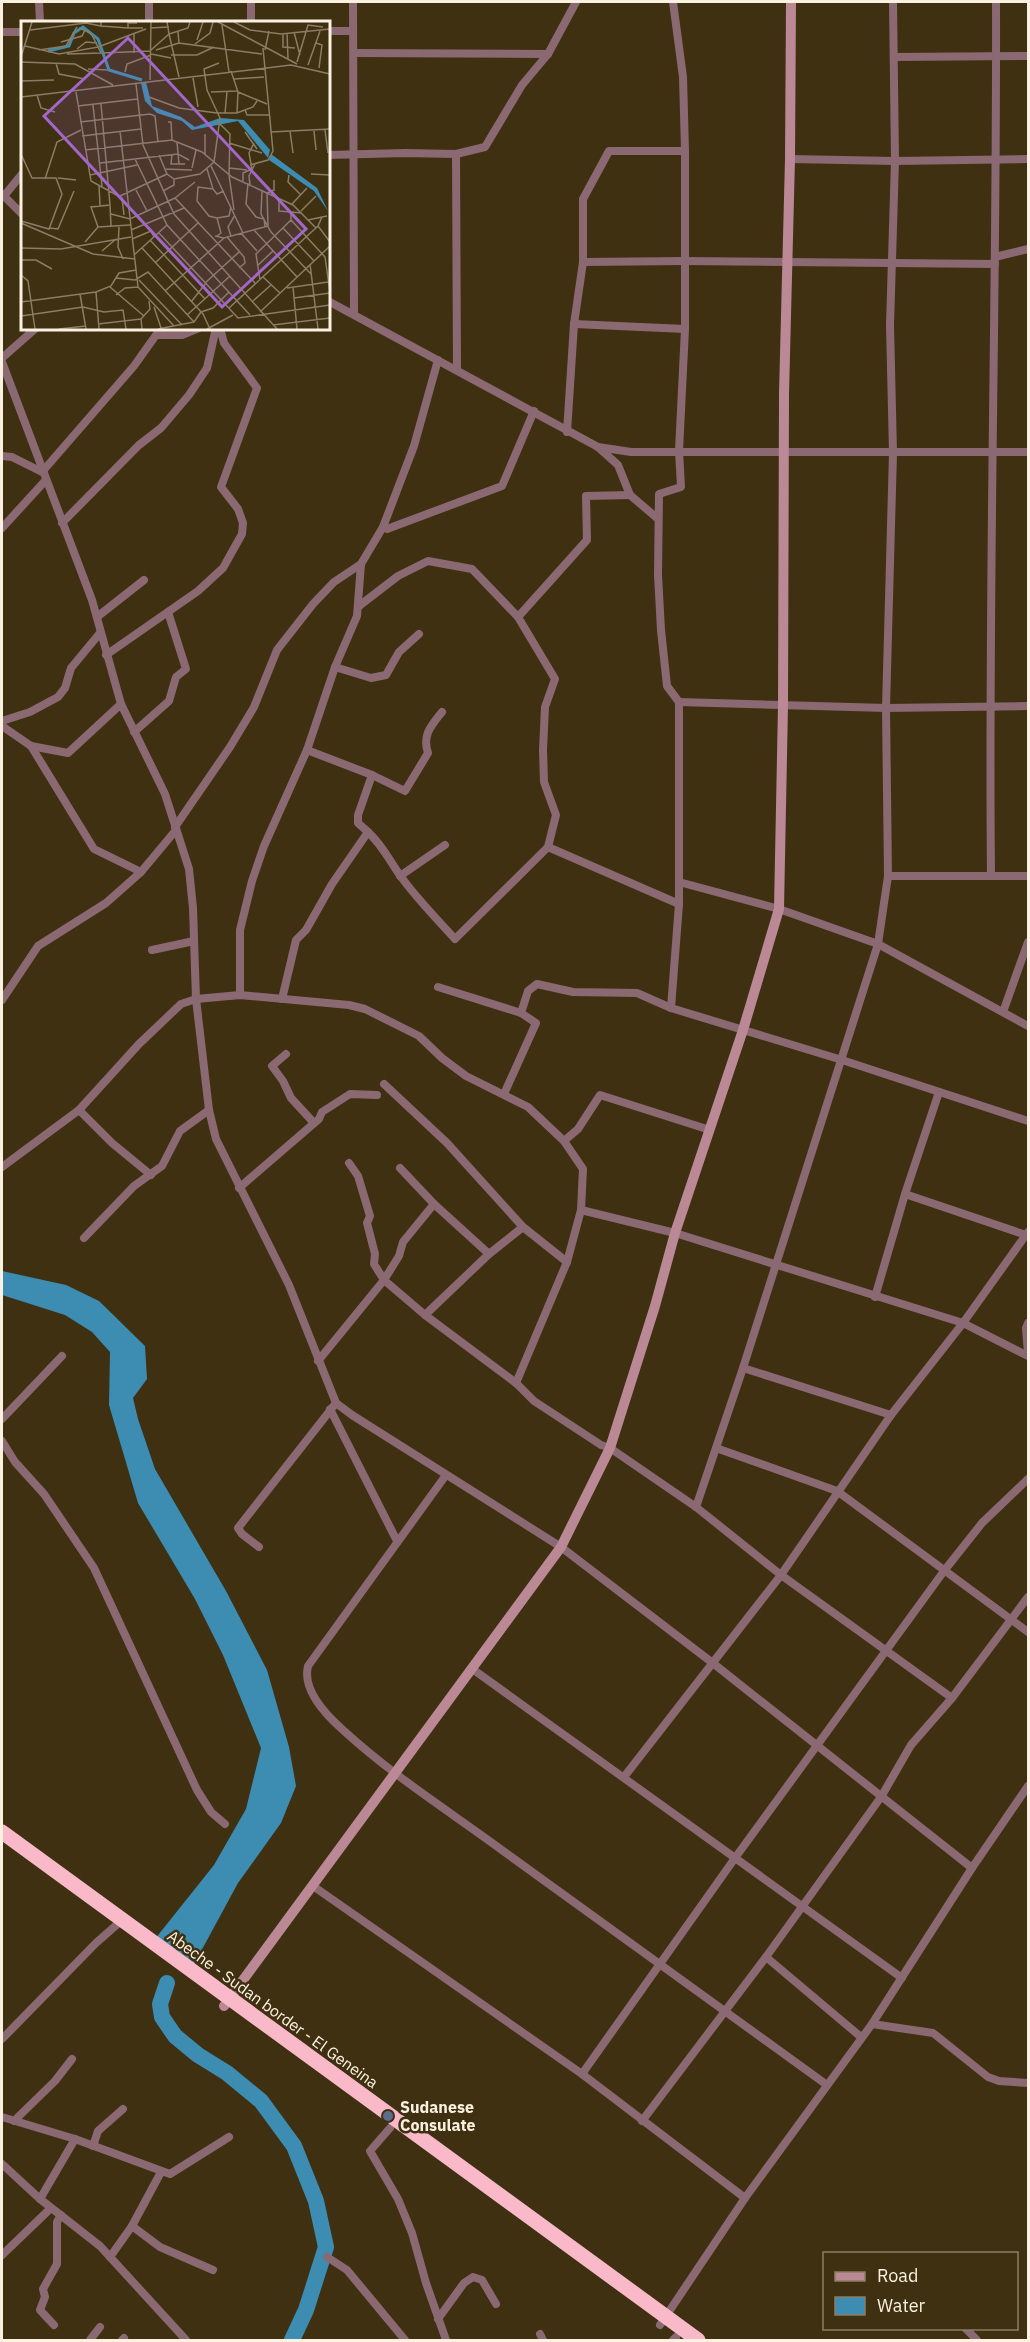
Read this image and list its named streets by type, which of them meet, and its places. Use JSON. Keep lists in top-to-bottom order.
{
  "streets": {
    "highway": ["Abeche - Sudan border - El Geneina"]
  },
  "places": ["Sudanese Consulate"],
  "legend": ["Road", "Water"]
}
